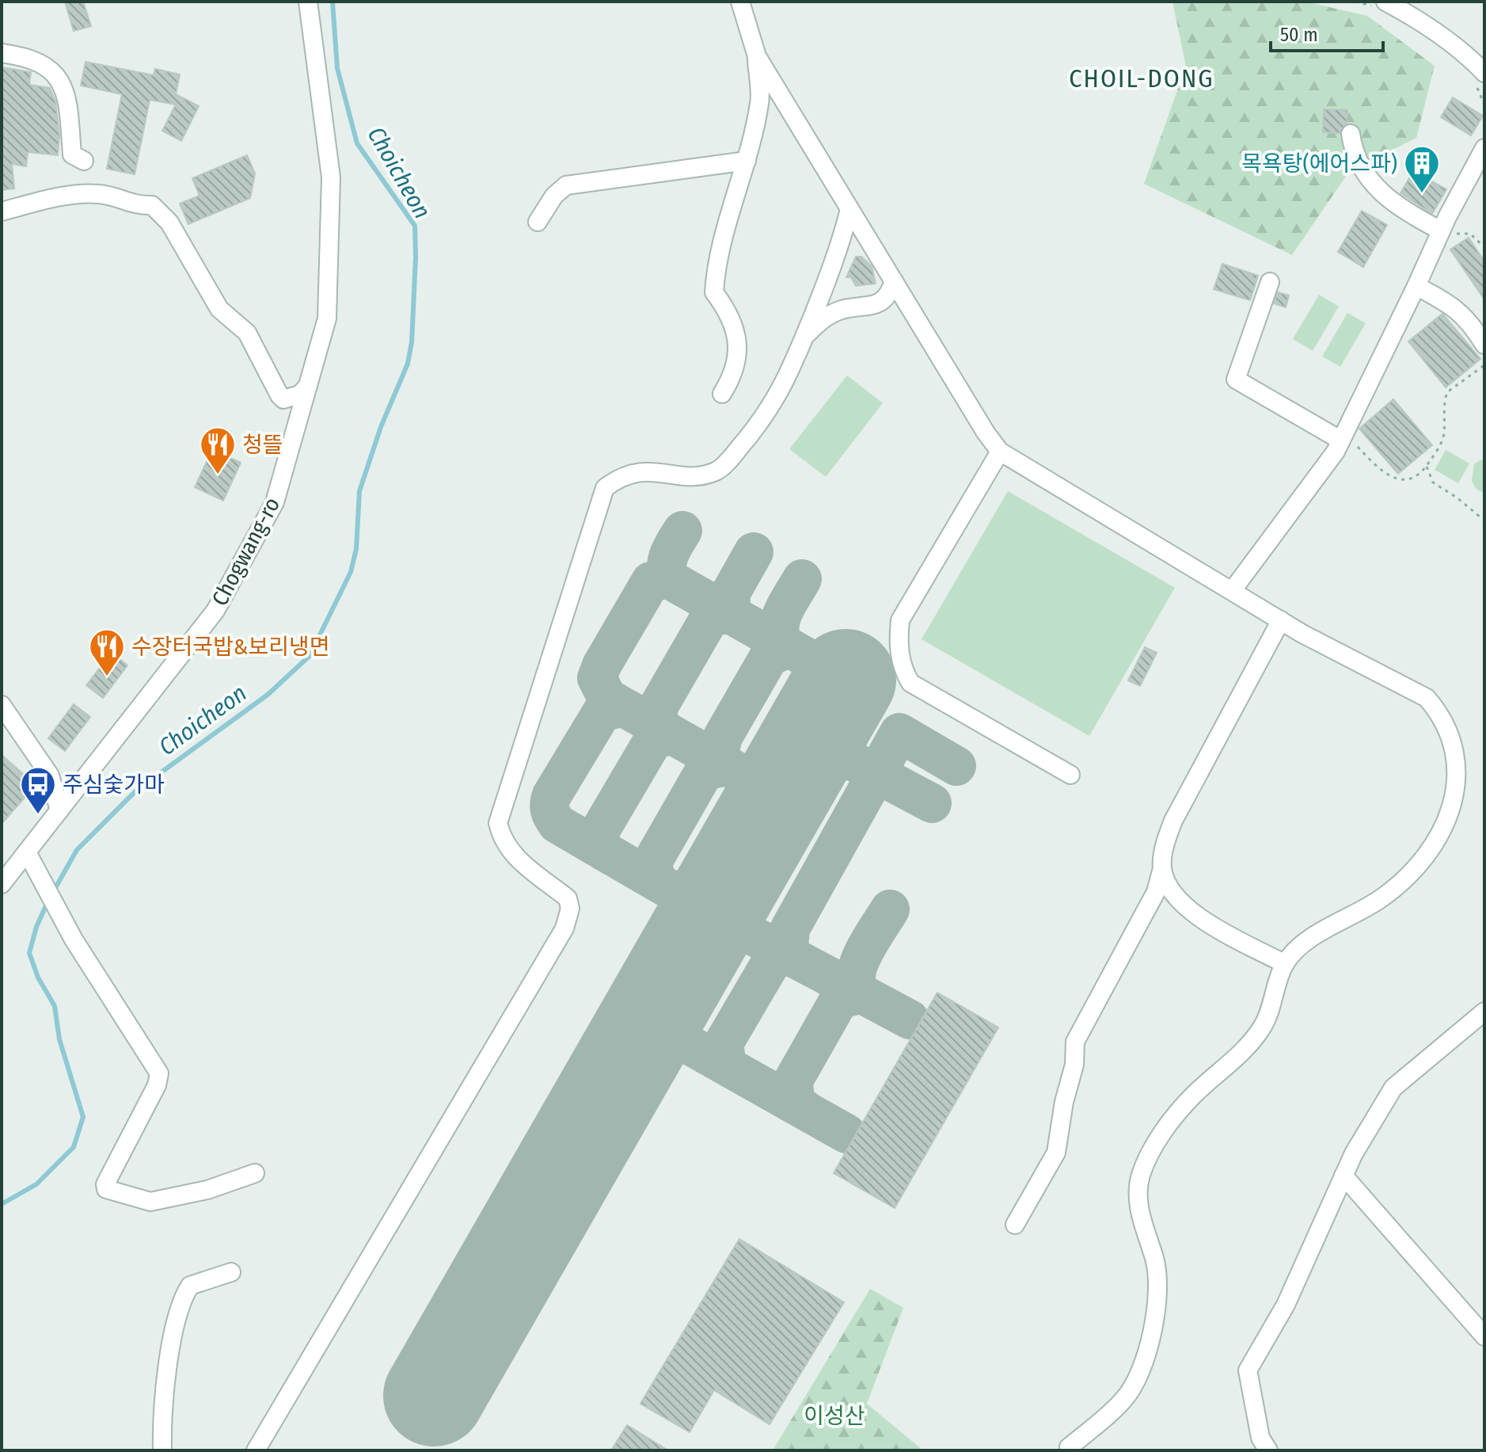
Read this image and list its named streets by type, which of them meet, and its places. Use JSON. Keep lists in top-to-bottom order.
{
  "streets": {
    "street": ["Chogwang-ro"]
  },
  "districts": ["CHOIL-DONG"],
  "water": ["Choicheon"],
  "parks": ["이성산"],
  "places": {
    "building": ["목욕탕(에어스파)"],
    "restaurant": ["청뜰", "수장터국밥&보리냉면"],
    "bus stop": ["주심숯가마"]
  },
  "scale_bar": "50 m"
}
